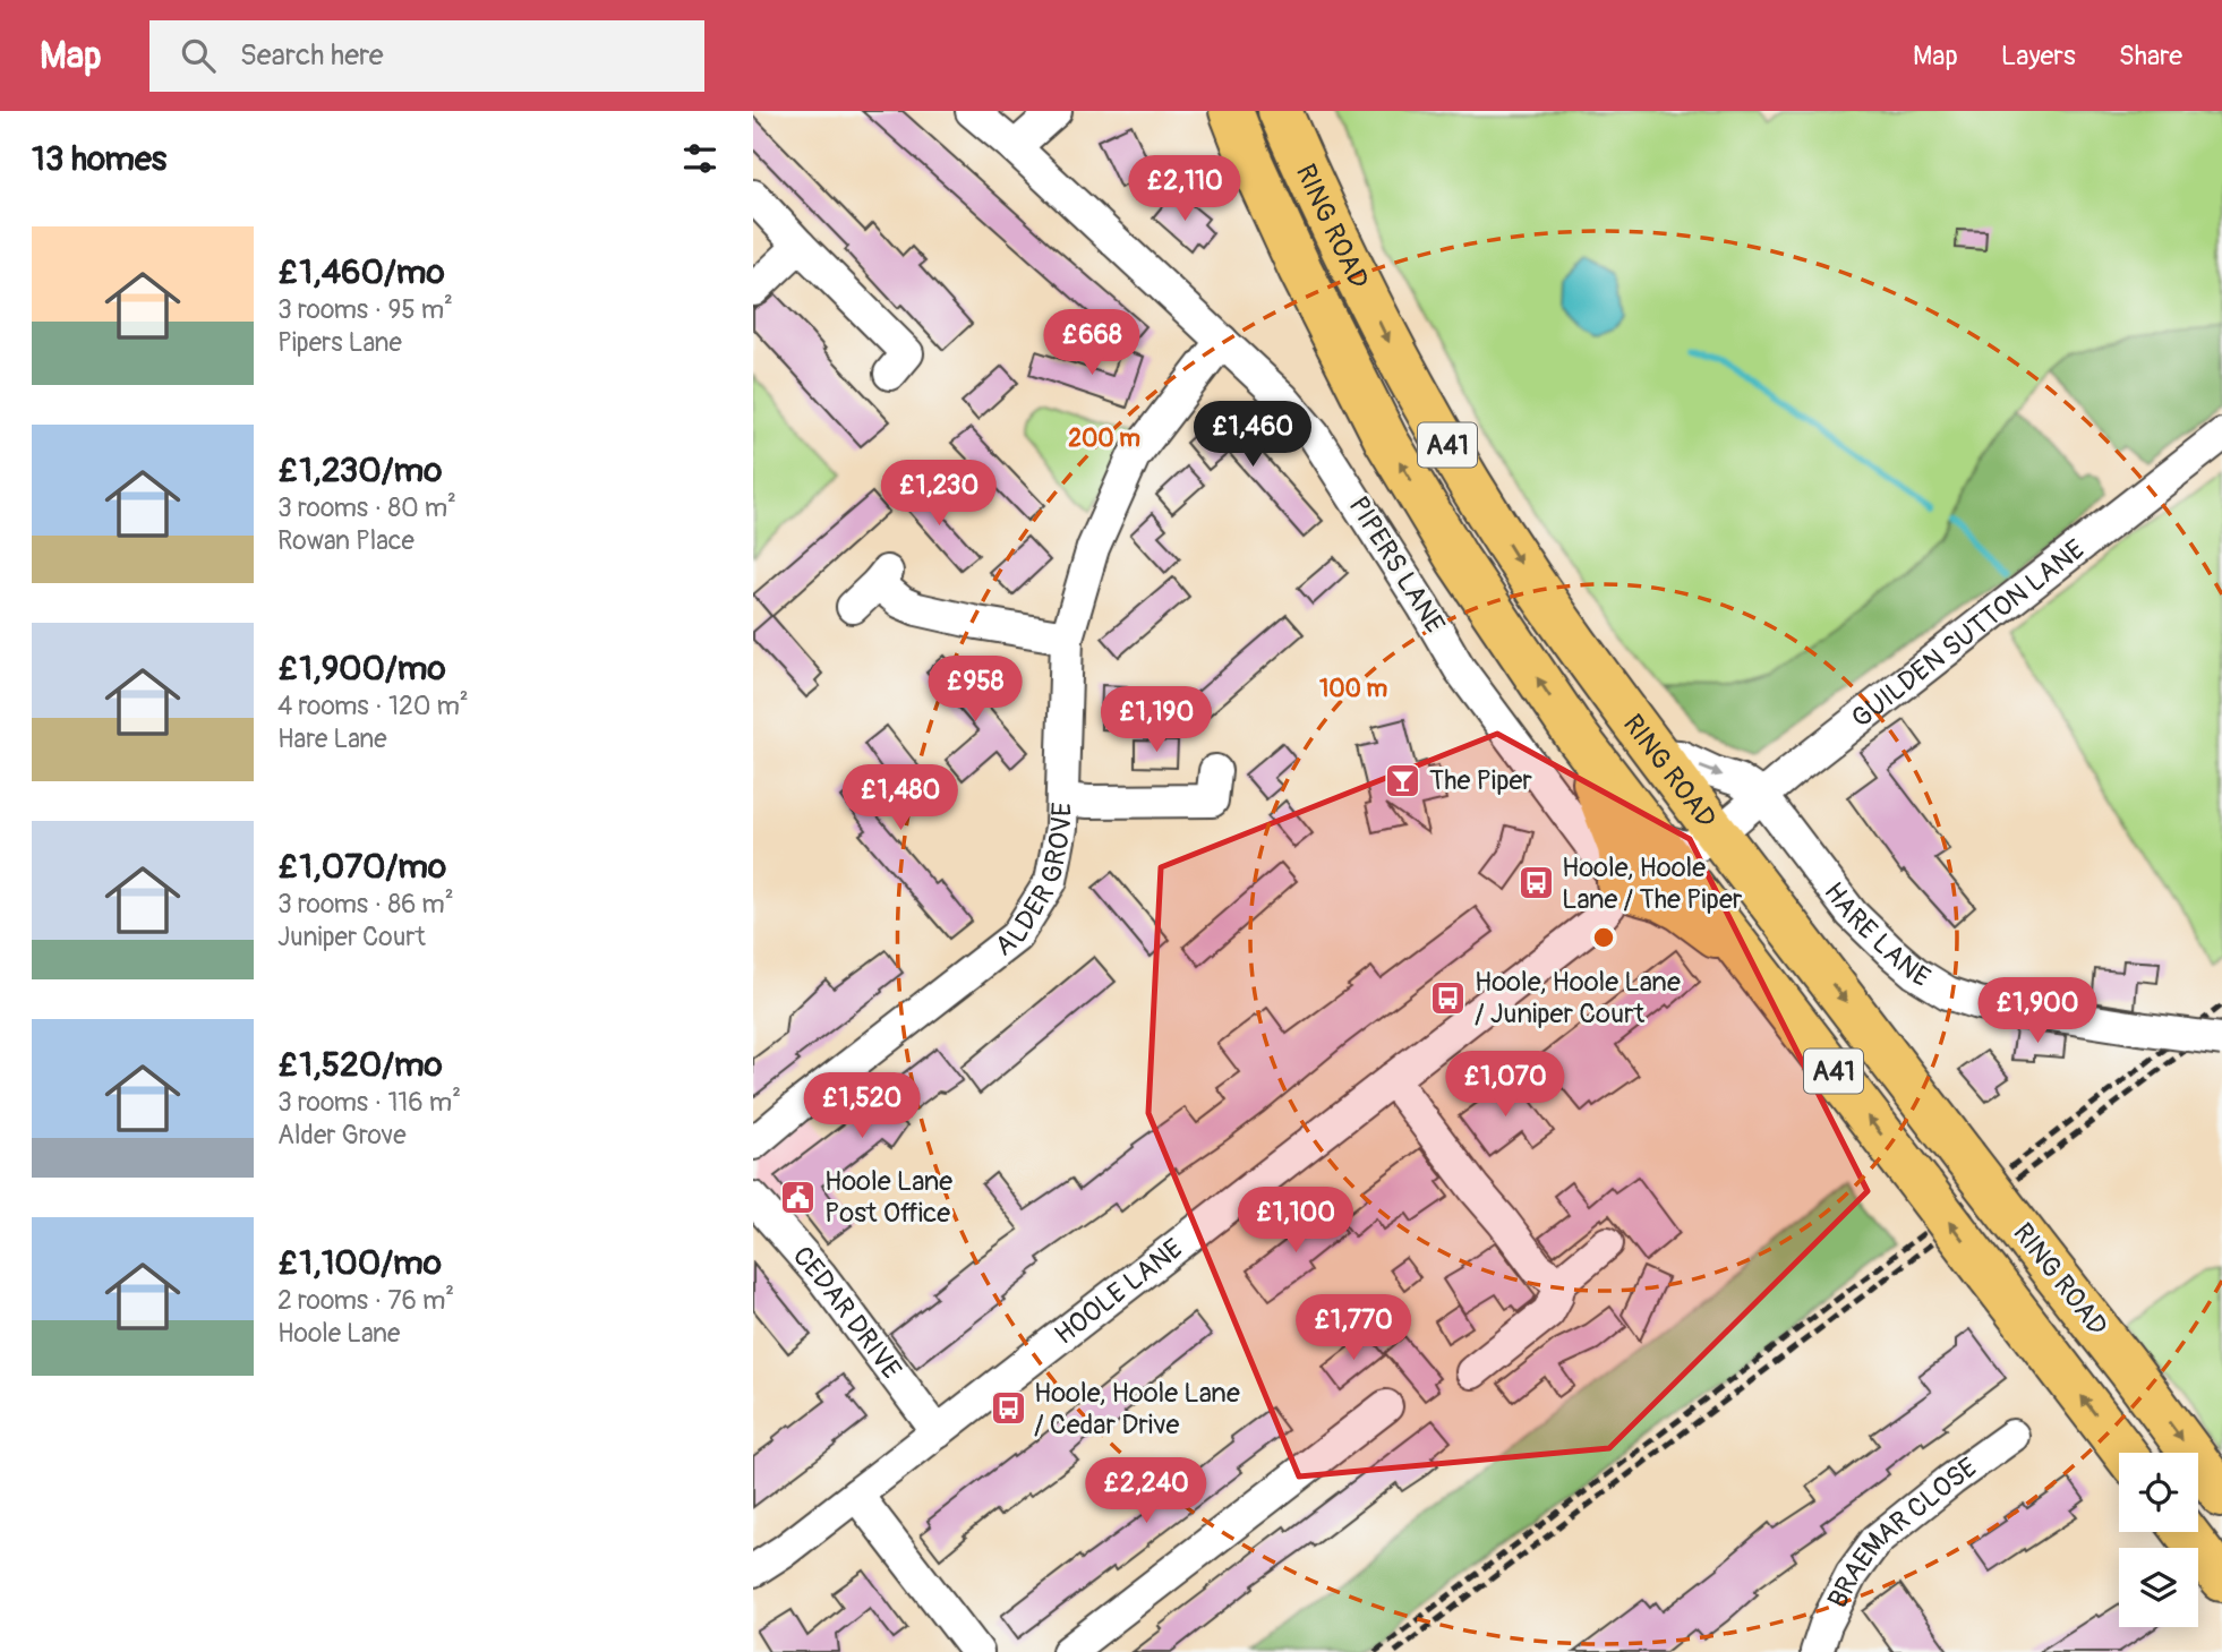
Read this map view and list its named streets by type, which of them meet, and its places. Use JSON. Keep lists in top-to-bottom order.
{
  "streets": {
    "highway": ["RING ROAD", "A41"],
    "street": [
      "PIPERS LANE",
      "GUILDEN SUTTON LANE",
      "ALDER GROVE",
      "HARE LANE",
      "HOOLE LANE",
      "CEDAR DRIVE",
      "BRAEMAR CLOSE"
    ]
  },
  "crossings": [
    ["RING ROAD", "GUILDEN SUTTON LANE"],
    ["PIPERS LANE", "ALDER GROVE"],
    ["PIPERS LANE", "HOOLE LANE"],
    ["GUILDEN SUTTON LANE", "HARE LANE"],
    ["HOOLE LANE", "CEDAR DRIVE"]
  ],
  "places": {
    "bar": ["The Piper"],
    "bus stop": ["Hoole, Hoole Lane / The Piper", "Hoole, Hoole Lane / Juniper Court", "Hoole, Hoole Lane / Cedar Drive"],
    "public building": ["Hoole Lane Post Office"]
  },
  "page": {
    "header": "Map",
    "search": "Search here",
    "nav": ["Map", "Layers", "Share"],
    "heading": "13 homes",
    "price": [
      "£2,110",
      "£668",
      "£1,460",
      "£1,230",
      "£958",
      "£1,190",
      "£1,480",
      "£1,900",
      "£1,070",
      "£1,520",
      "£1,100",
      "£1,770",
      "£2,240"
    ],
    "list": [
      {
        "name": "£1,460/mo",
        "note": "3 rooms · 95 m² · Pipers Lane"
      },
      {
        "name": "£1,230/mo",
        "note": "3 rooms · 80 m² · Rowan Place"
      },
      {
        "name": "£1,900/mo",
        "note": "4 rooms · 120 m² · Hare Lane"
      },
      {
        "name": "£1,070/mo",
        "note": "3 rooms · 86 m² · Juniper Court"
      },
      {
        "name": "£1,520/mo",
        "note": "3 rooms · 116 m² · Alder Grove"
      },
      {
        "name": "£1,100/mo",
        "note": "2 rooms · 76 m² · Hoole Lane"
      }
    ]
  },
  "rings": ["200 m", "100 m"]
}
